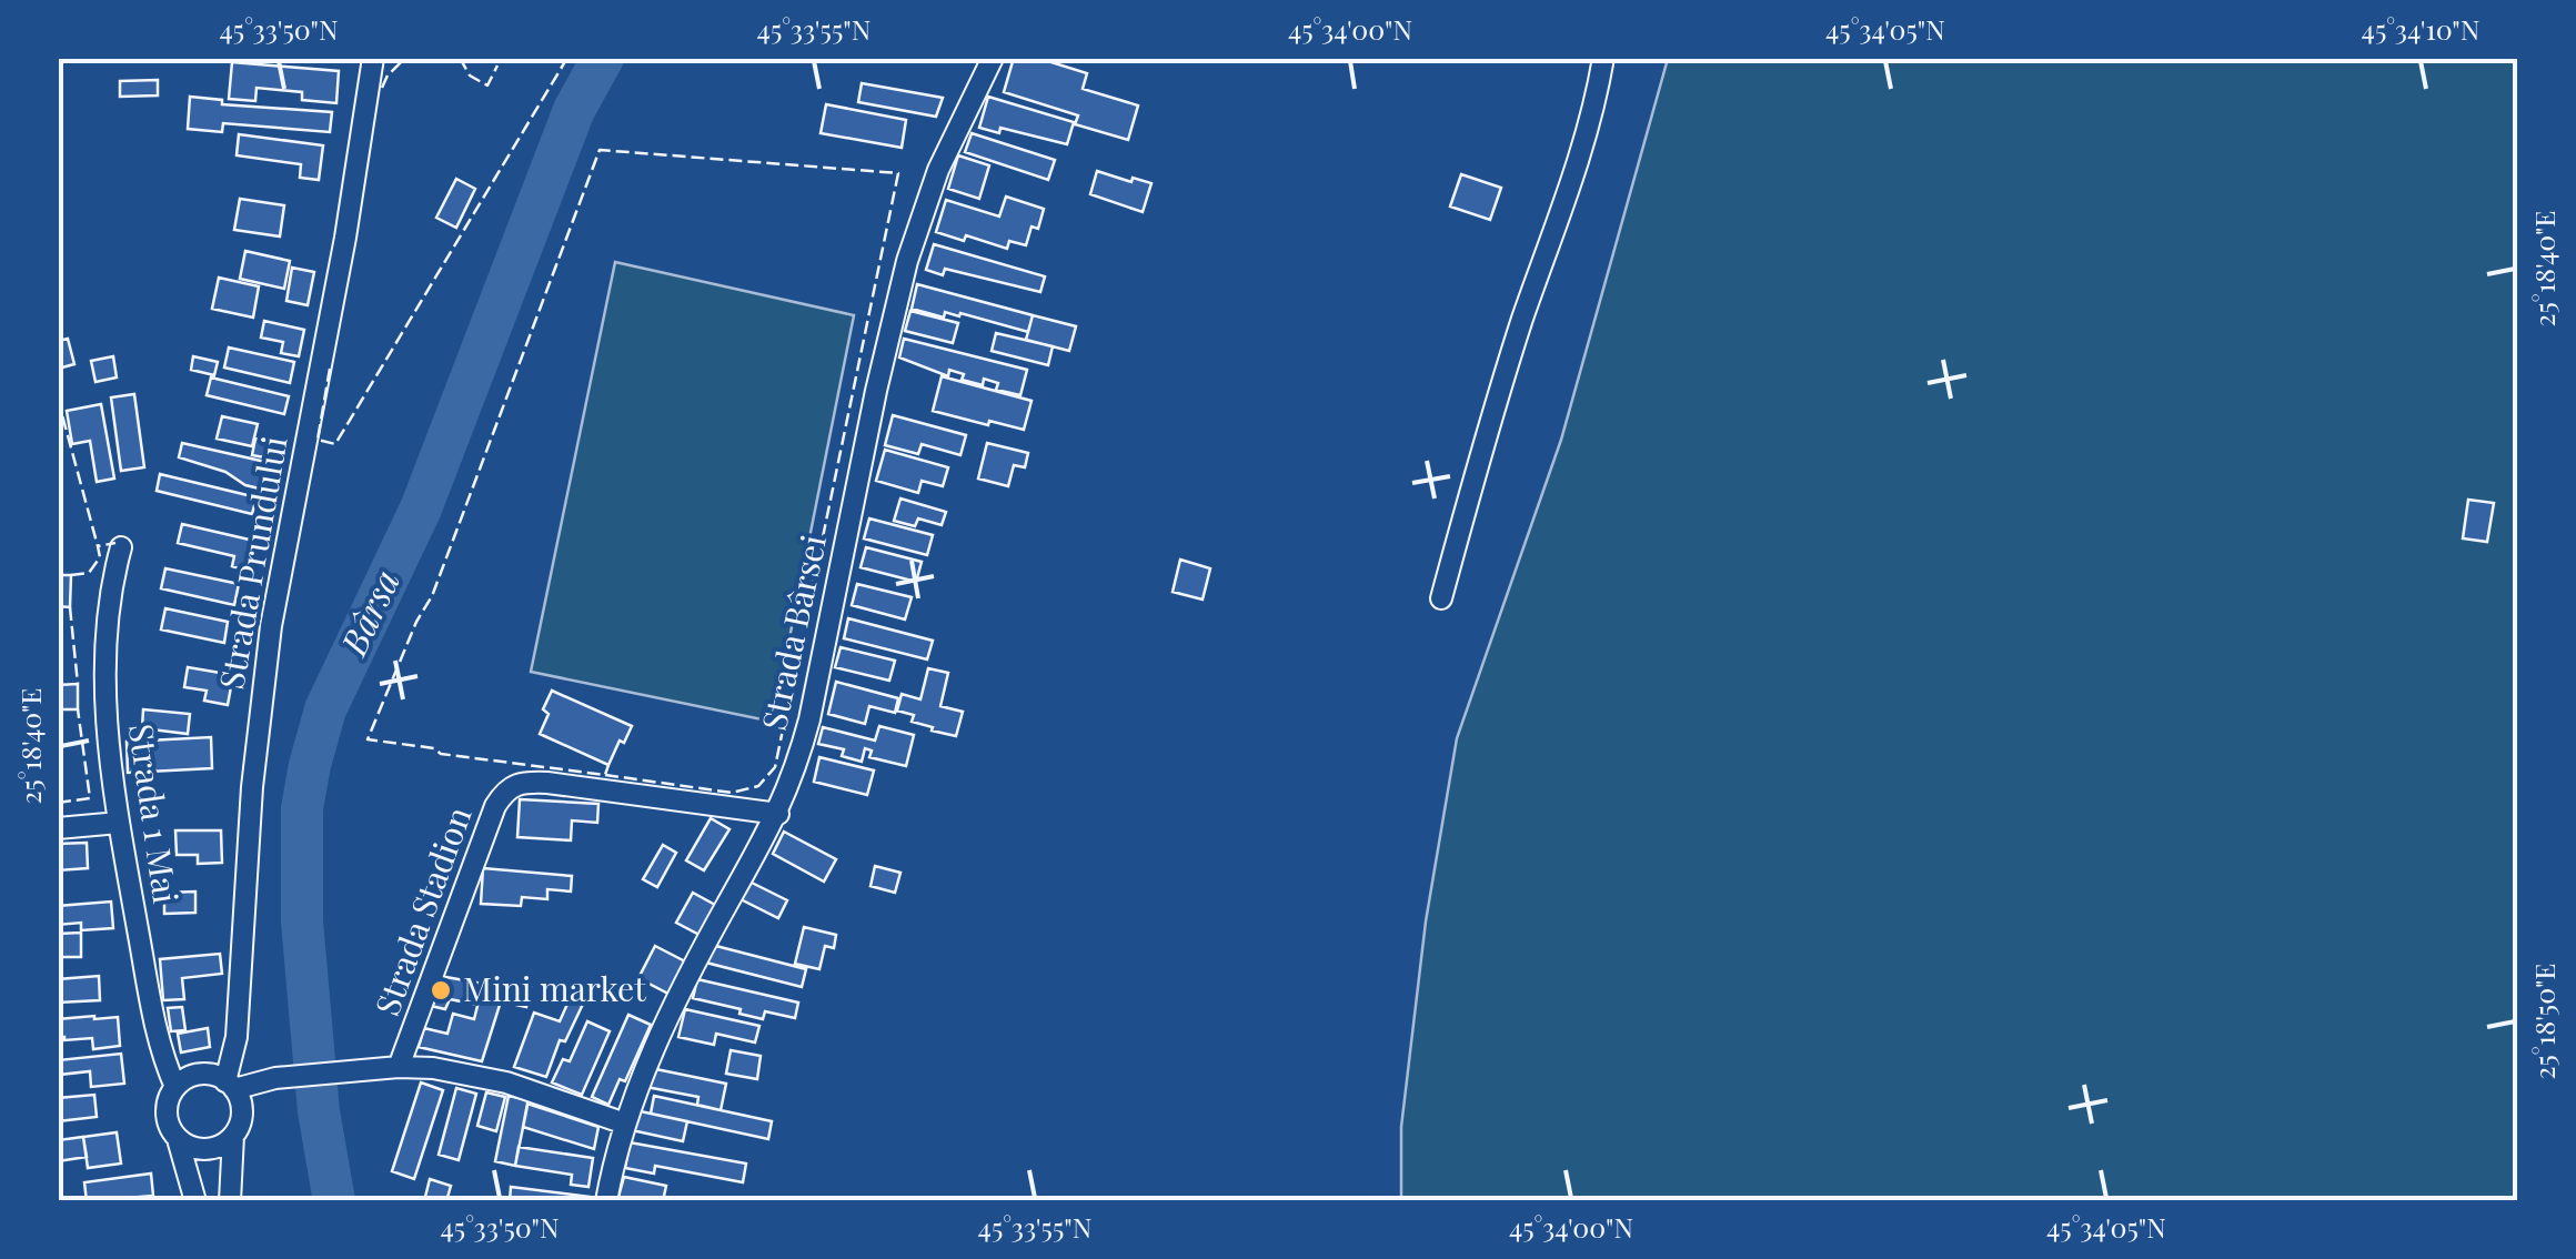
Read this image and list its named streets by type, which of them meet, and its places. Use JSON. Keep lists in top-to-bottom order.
{
  "streets": {
    "street": [
      "Strada Prundului",
      "Strada Bârsei",
      "Strada 1 Mai",
      "Strada Stadion"
    ]
  },
  "crossings": [
    ["Strada Prundului", "Strada 1 Mai"],
    ["Strada Prundului", "Strada Stadion"],
    ["Strada Bârsei", "Strada Stadion"],
    ["Strada 1 Mai", "Strada Stadion"]
  ],
  "water": ["Bârsa"],
  "places": ["Mini market"],
  "coordinates": [
    "45°33'50\"N",
    "45°33'55\"N",
    "45°34'00\"N",
    "45°34'05\"N",
    "45°34'10\"N",
    "25°18'40\"E",
    "25°18'50\"E"
  ]
}
